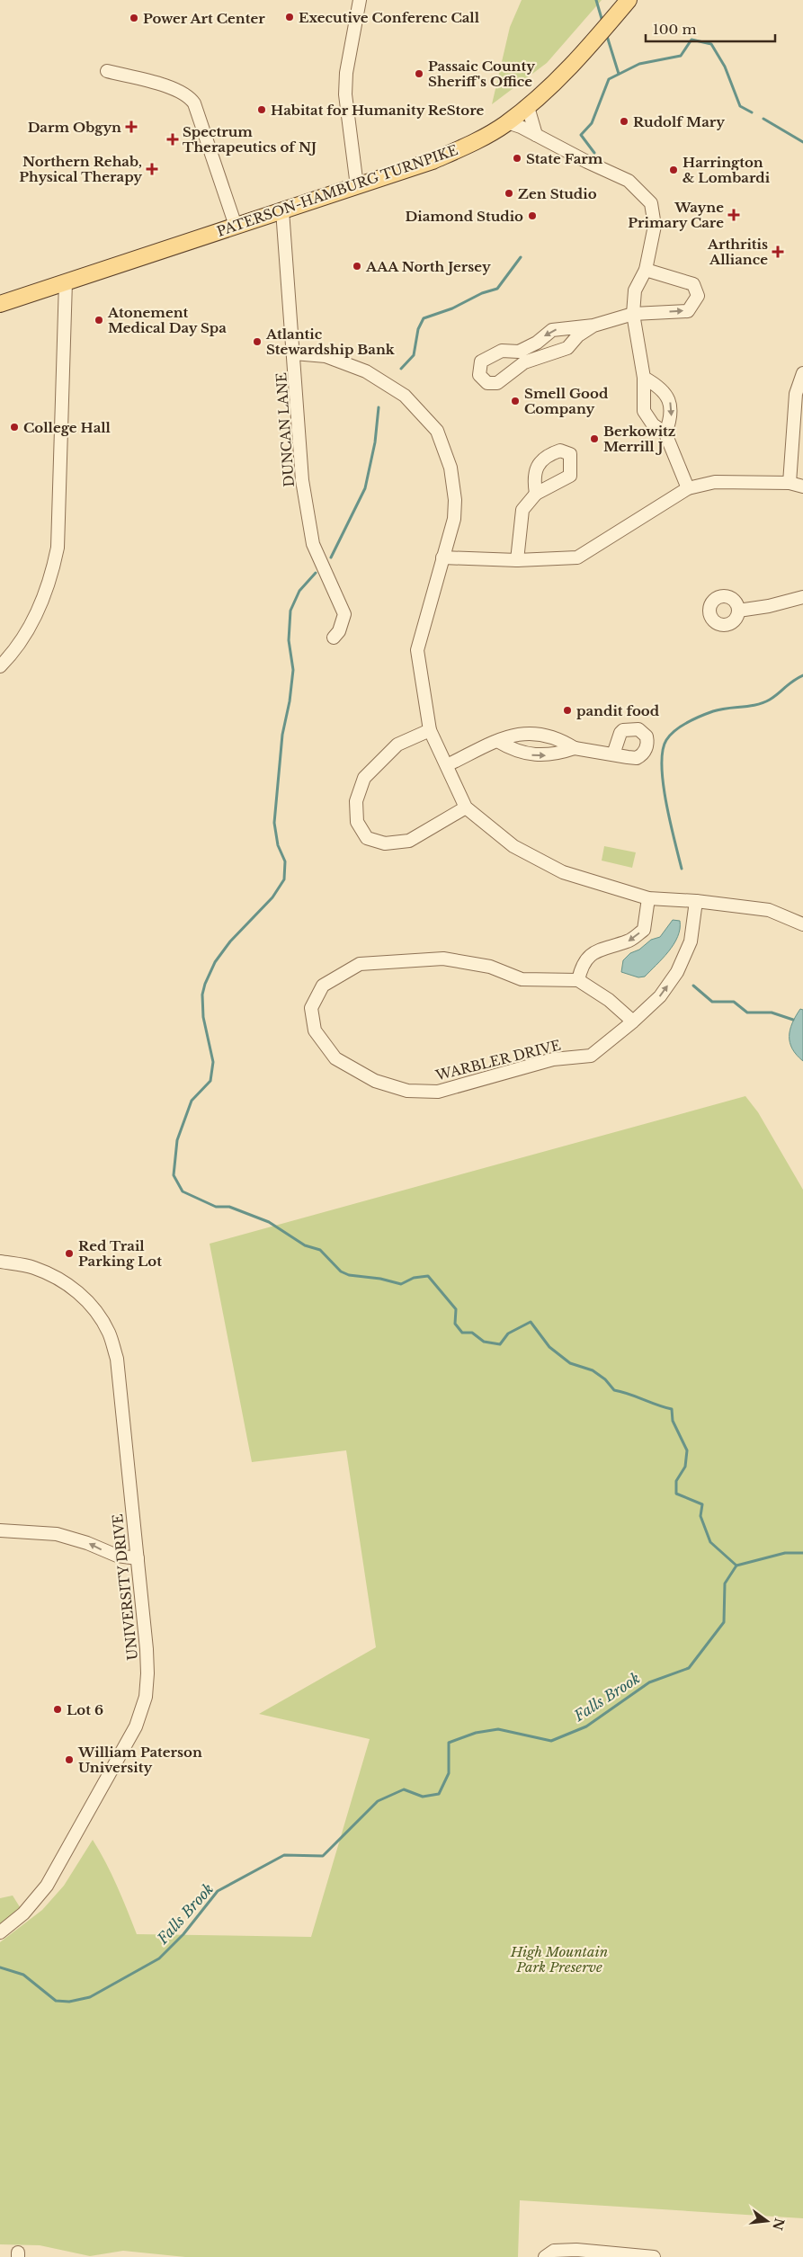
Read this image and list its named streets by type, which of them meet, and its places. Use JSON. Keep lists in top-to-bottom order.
{
  "streets": {
    "main road": ["PATERSON-HAMBURG TURNPIKE"],
    "street": ["DUNCAN LANE", "WARBLER DRIVE", "UNIVERSITY DRIVE"]
  },
  "crossings": [
    ["PATERSON-HAMBURG TURNPIKE", "DUNCAN LANE"]
  ],
  "water": ["Falls Brook"],
  "parks": ["High Mountain Park Preserve"],
  "places": {
    "other": [
      "Executive Conferenc Call",
      "Power Art Center",
      "Passaic County Sheriff's Office",
      "Habitat for Humanity ReStore",
      "Rudolf Mary",
      "State Farm",
      "Harrington & Lombardi",
      "Zen Studio",
      "Diamond Studio",
      "AAA North Jersey",
      "Atonement Medical Day Spa",
      "Atlantic Stewardship Bank",
      "Smell Good Company",
      "College Hall",
      "Berkowitz Merrill J",
      "pandit food",
      "Red Trail Parking Lot",
      "Lot 6",
      "William Paterson University"
    ],
    "health": [
      "Darm Obgyn",
      "Spectrum Therapeutics of NJ",
      "Northern Rehab, Physical Therapy",
      "Wayne Primary Care",
      "Arthritis Alliance"
    ]
  },
  "scale_bar": "100 m",
  "north": "right"
}
